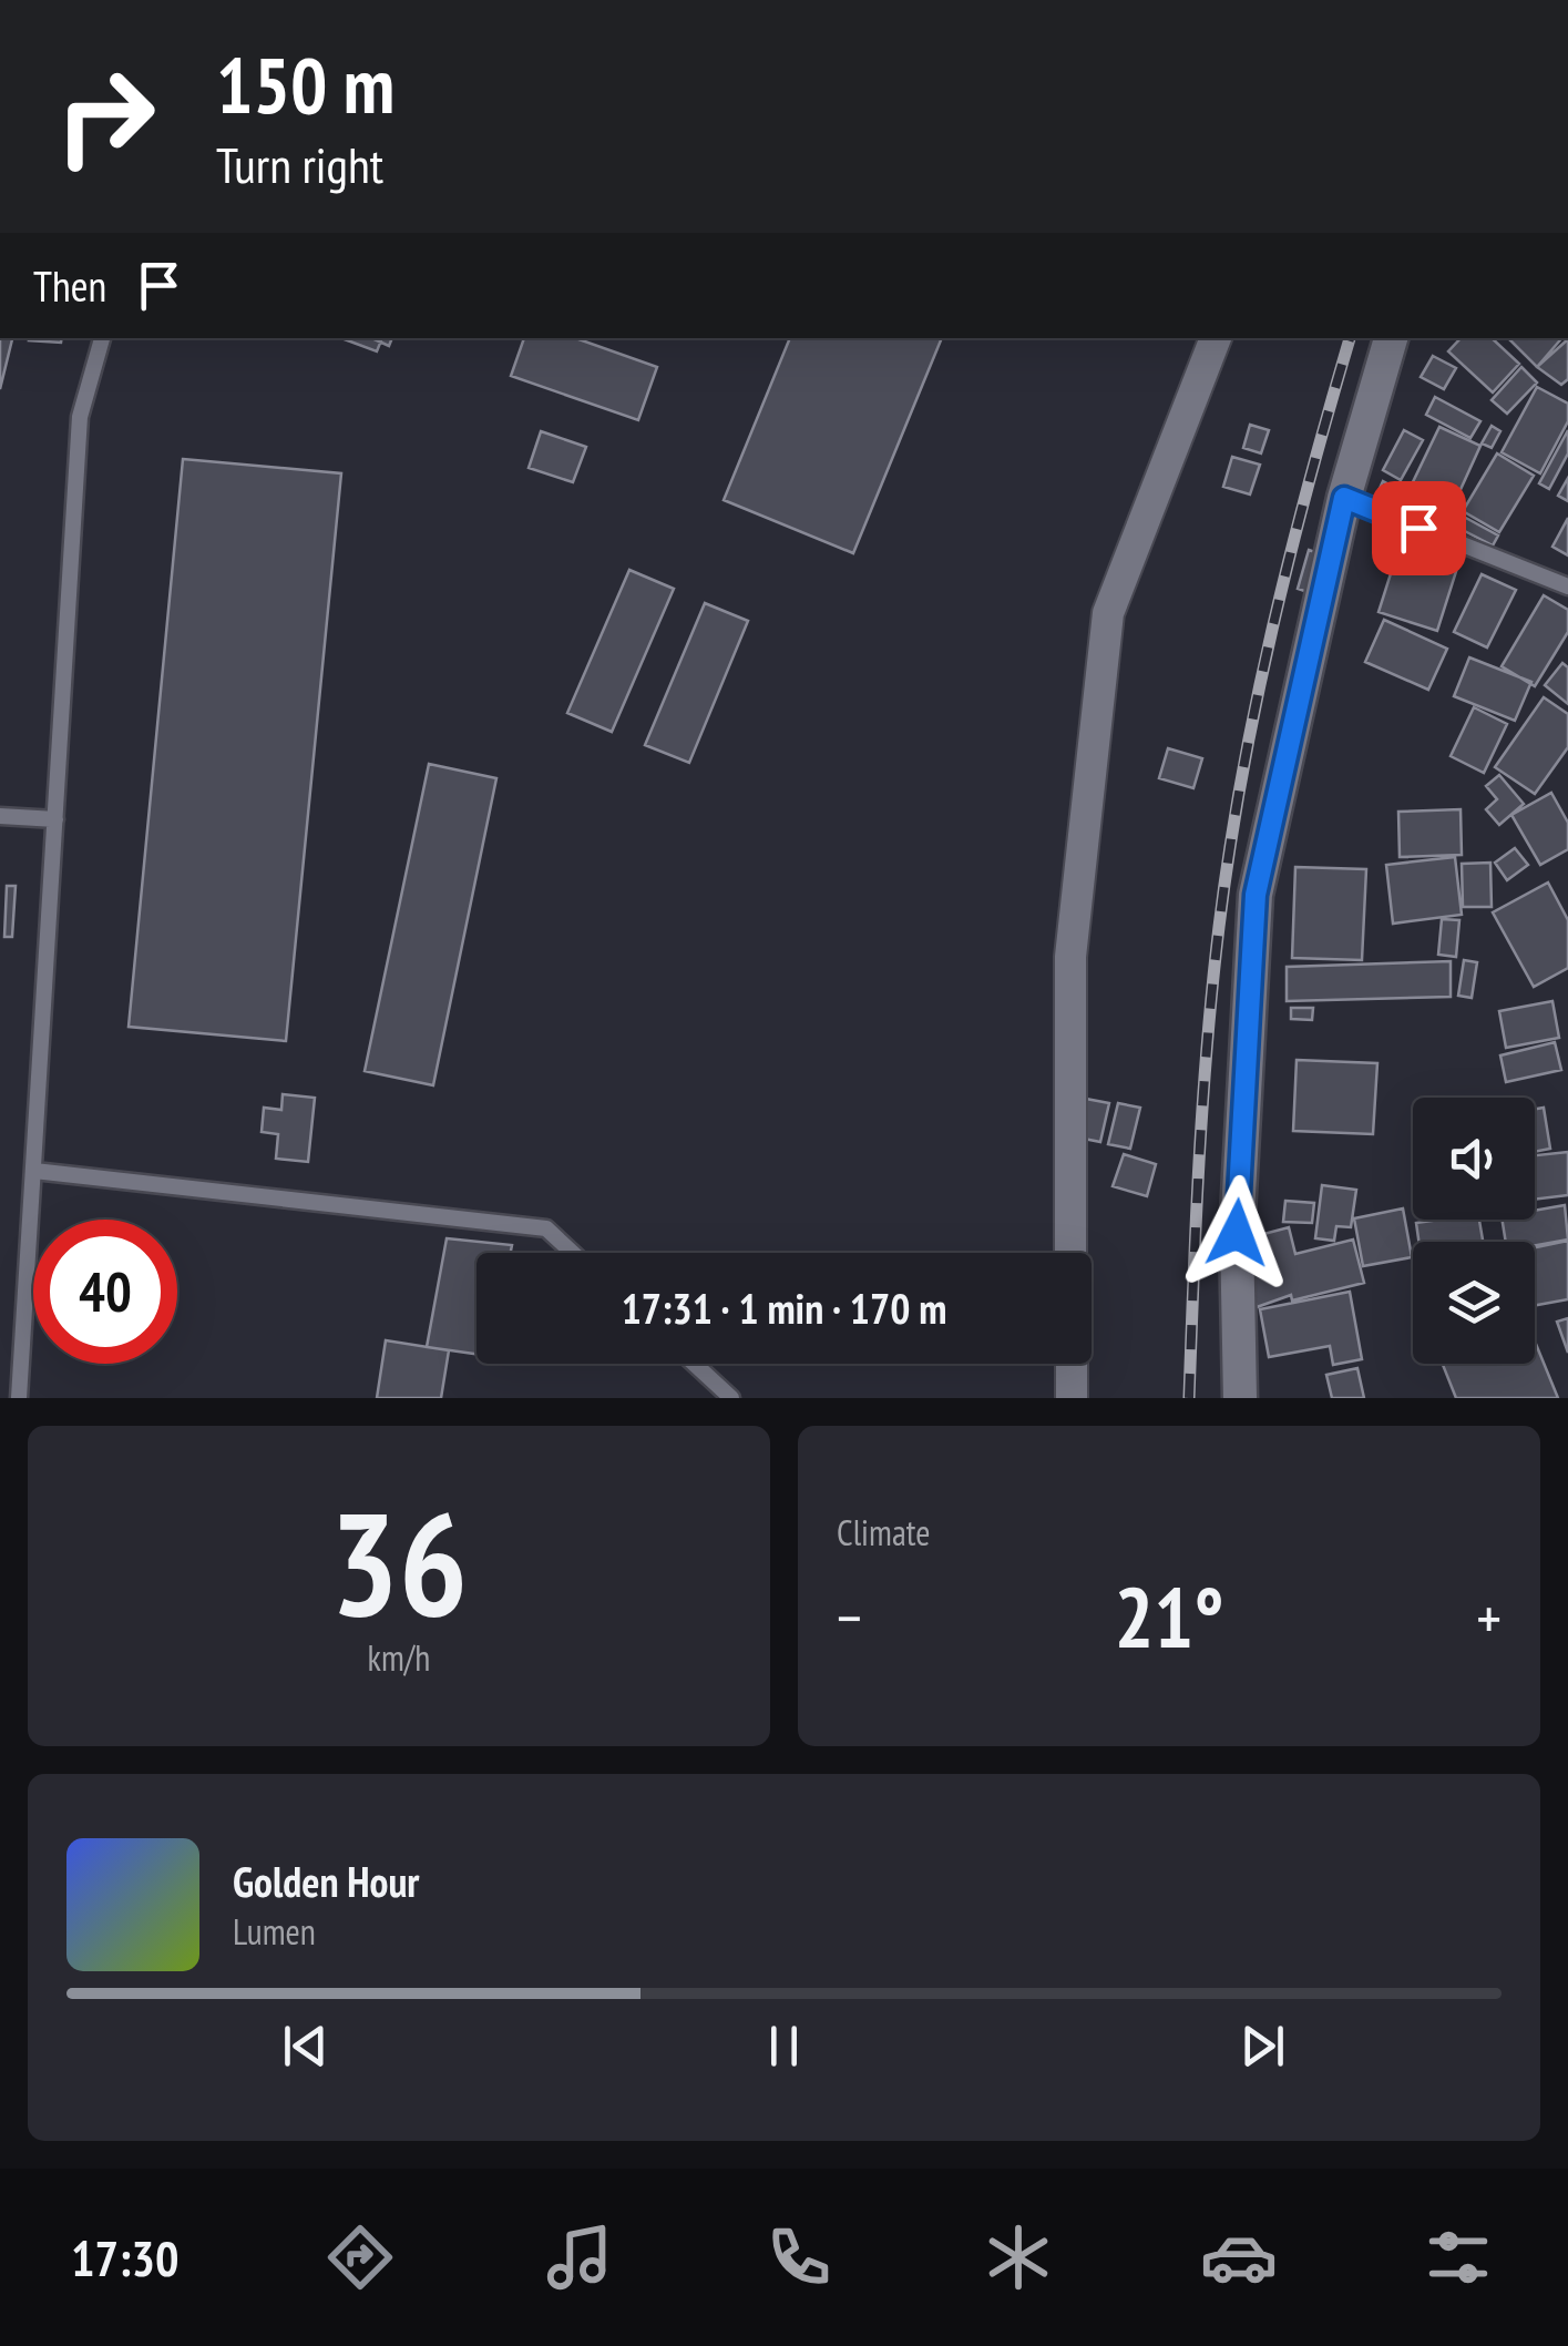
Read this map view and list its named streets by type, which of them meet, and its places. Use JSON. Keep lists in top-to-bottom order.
{
  "page": {
    "turn": ["150 m", "Turn right"],
    "then": "Then",
    "limit": "40",
    "trip": "17:31 · 1 min · 170 m",
    "tile": [
      ["36", "km/h"],
      "Climate"
    ],
    "heat": ["−", "21°", "+"],
    "song": ["Golden Hour", "Lumen"],
    "tabs": "17:30"
  }
}
